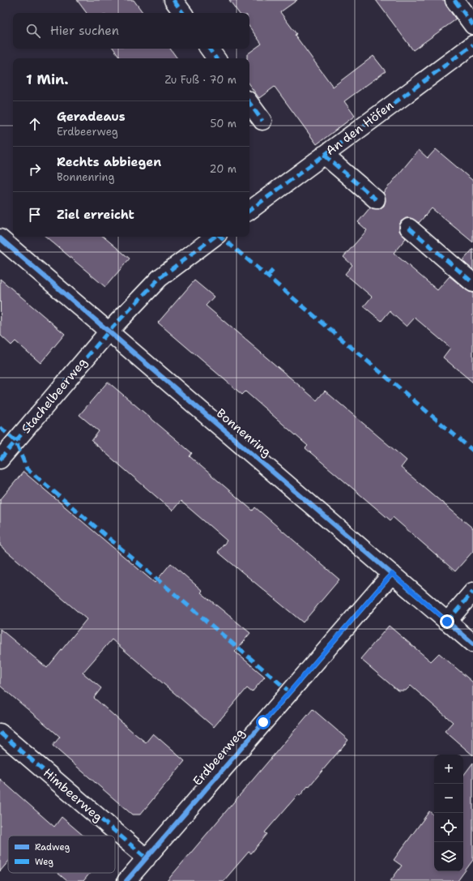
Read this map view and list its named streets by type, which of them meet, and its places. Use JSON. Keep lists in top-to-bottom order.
{
  "streets": {
    "street": [
      "An den Höfen",
      "Stachelbeerweg",
      "Bonnenring",
      "Erdbeerweg",
      "Himbeerweg"
    ]
  },
  "crossings": [
    ["Stachelbeerweg", "Bonnenring"],
    ["Bonnenring", "Erdbeerweg"],
    ["Erdbeerweg", "Himbeerweg"]
  ],
  "legend": ["Radweg", "Weg"],
  "page": {
    "search": "Hier suchen",
    "heading": ["1 Min.", "Zu Fuß · 70 m"],
    "list": [
      ["Geradeaus", "Erdbeerweg", "50 m"],
      ["Rechts abbiegen", "Bonnenring", "20 m"],
      "Ziel erreicht"
    ],
    "map_buttons": ["+", "−"]
  }
}
